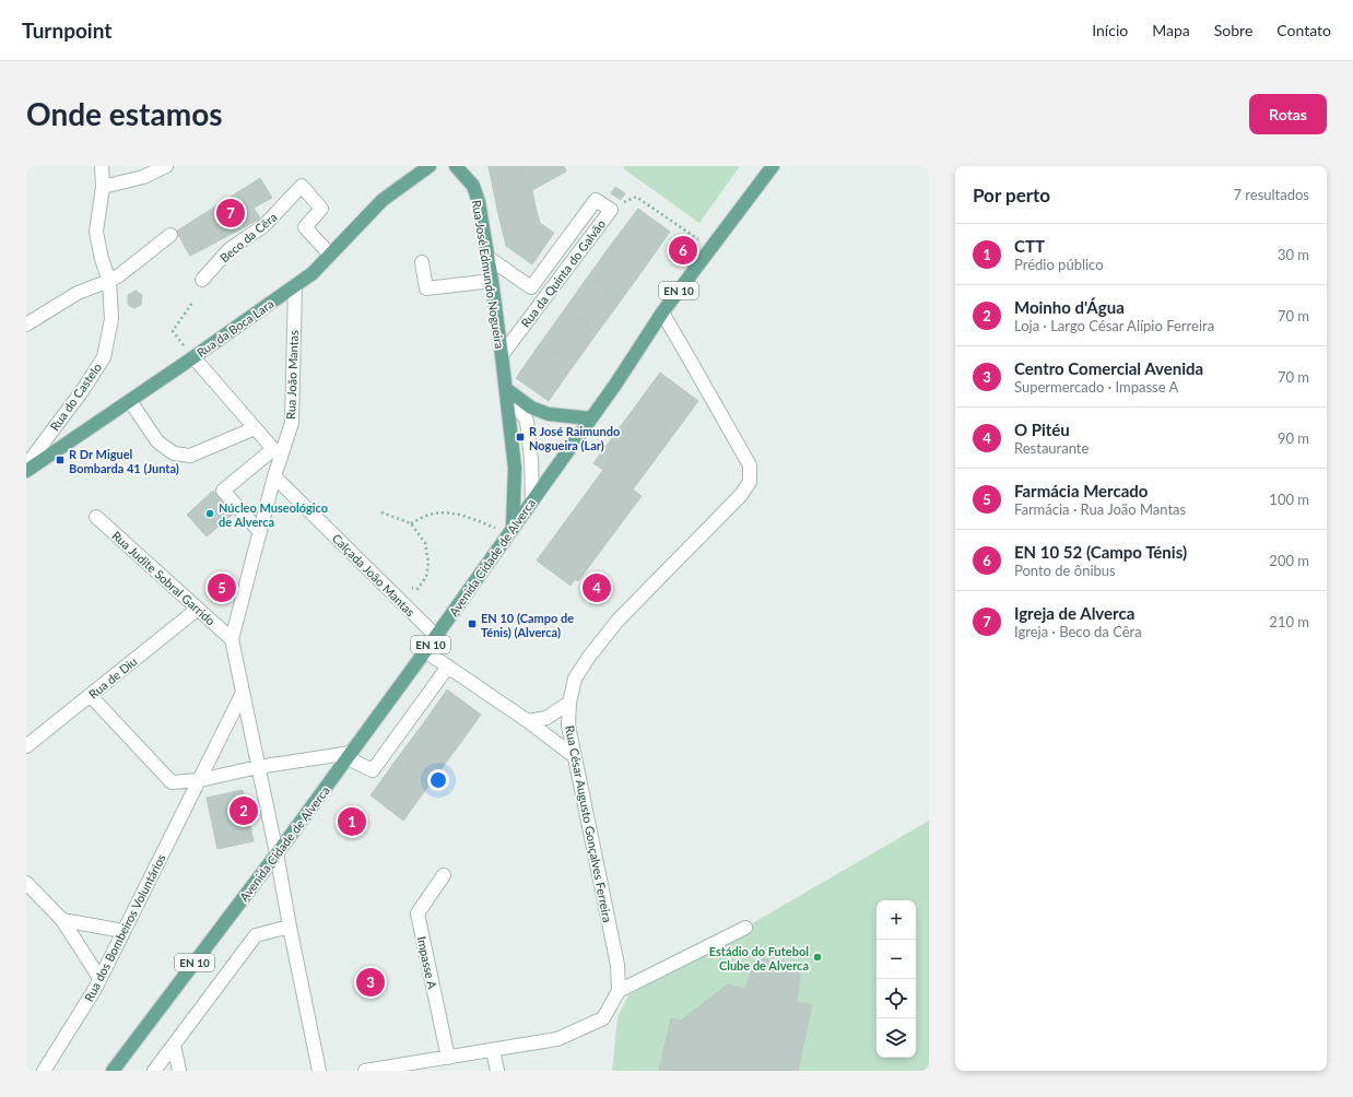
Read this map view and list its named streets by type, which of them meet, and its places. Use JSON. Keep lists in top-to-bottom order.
{
  "streets": {
    "main road": [
      "Rua José Edmundo Nogueira",
      "EN 10",
      "Rua da Boca Lara",
      "Avenida Cidade de Alverca"
    ],
    "street": [
      "Beco da Cêra",
      "Rua da Quinta do Galvão",
      "Rua João Mantas",
      "Rua do Castelo",
      "Calçada João Mantas",
      "Rua Judite Sobral Garrido",
      "Rua de Diu",
      "Rua César Augusto Gonçalves Ferreira",
      "Rua dos Bombeiros Voluntários",
      "Impasse A"
    ]
  },
  "crossings": [
    ["Beco da Cêra", "Rua da Boca Lara"],
    ["Rua da Quinta do Galvão", "Rua José Edmundo Nogueira"],
    ["Rua José Edmundo Nogueira", "Avenida Cidade de Alverca"],
    ["Rua da Boca Lara", "Rua João Mantas"],
    ["Rua João Mantas", "Calçada João Mantas"],
    ["Rua João Mantas", "Rua Judite Sobral Garrido"],
    ["Avenida Cidade de Alverca", "Calçada João Mantas"],
    ["Avenida Cidade de Alverca", "Rua César Augusto Gonçalves Ferreira"],
    ["Rua Judite Sobral Garrido", "Rua de Diu"]
  ],
  "places": {
    "transit": ["R José Raimundo Nogueira (Lar)", "R Dr Miguel Bombarda 41 (Junta)", "EN 10 (Campo de Ténis) (Alverca)"],
    "other": ["Núcleo Museológico de Alverca", "Estádio do Futebol Clube de Alverca"]
  },
  "page": {
    "header": "Turnpoint",
    "nav": [
      "Início",
      "Mapa",
      "Sobre",
      "Contato"
    ],
    "buttons": "Rotas",
    "title": "Onde estamos",
    "heading": ["Por perto", "7 resultados"],
    "pins": [
      "7",
      "6",
      "4",
      "5",
      "2",
      "1",
      "3"
    ],
    "list": [
      {
        "mark": "1",
        "name": "CTT",
        "note": "Prédio público",
        "value": "30 m"
      },
      {
        "mark": "2",
        "name": "Moinho d'Água",
        "note": "Loja · Largo César Alípio Ferreira",
        "value": "70 m"
      },
      {
        "mark": "3",
        "name": "Centro Comercial Avenida",
        "note": "Supermercado · Impasse A",
        "value": "70 m"
      },
      {
        "mark": "4",
        "name": "O Pitéu",
        "note": "Restaurante",
        "value": "90 m"
      },
      {
        "mark": "5",
        "name": "Farmácia Mercado",
        "note": "Farmácia · Rua João Mantas",
        "value": "100 m"
      },
      {
        "mark": "6",
        "name": "EN 10 52 (Campo Ténis)",
        "note": "Ponto de ônibus",
        "value": "200 m"
      },
      {
        "mark": "7",
        "name": "Igreja de Alverca",
        "note": "Igreja · Beco da Cêra",
        "value": "210 m"
      }
    ],
    "map_buttons": ["+", "−"]
  }
}
